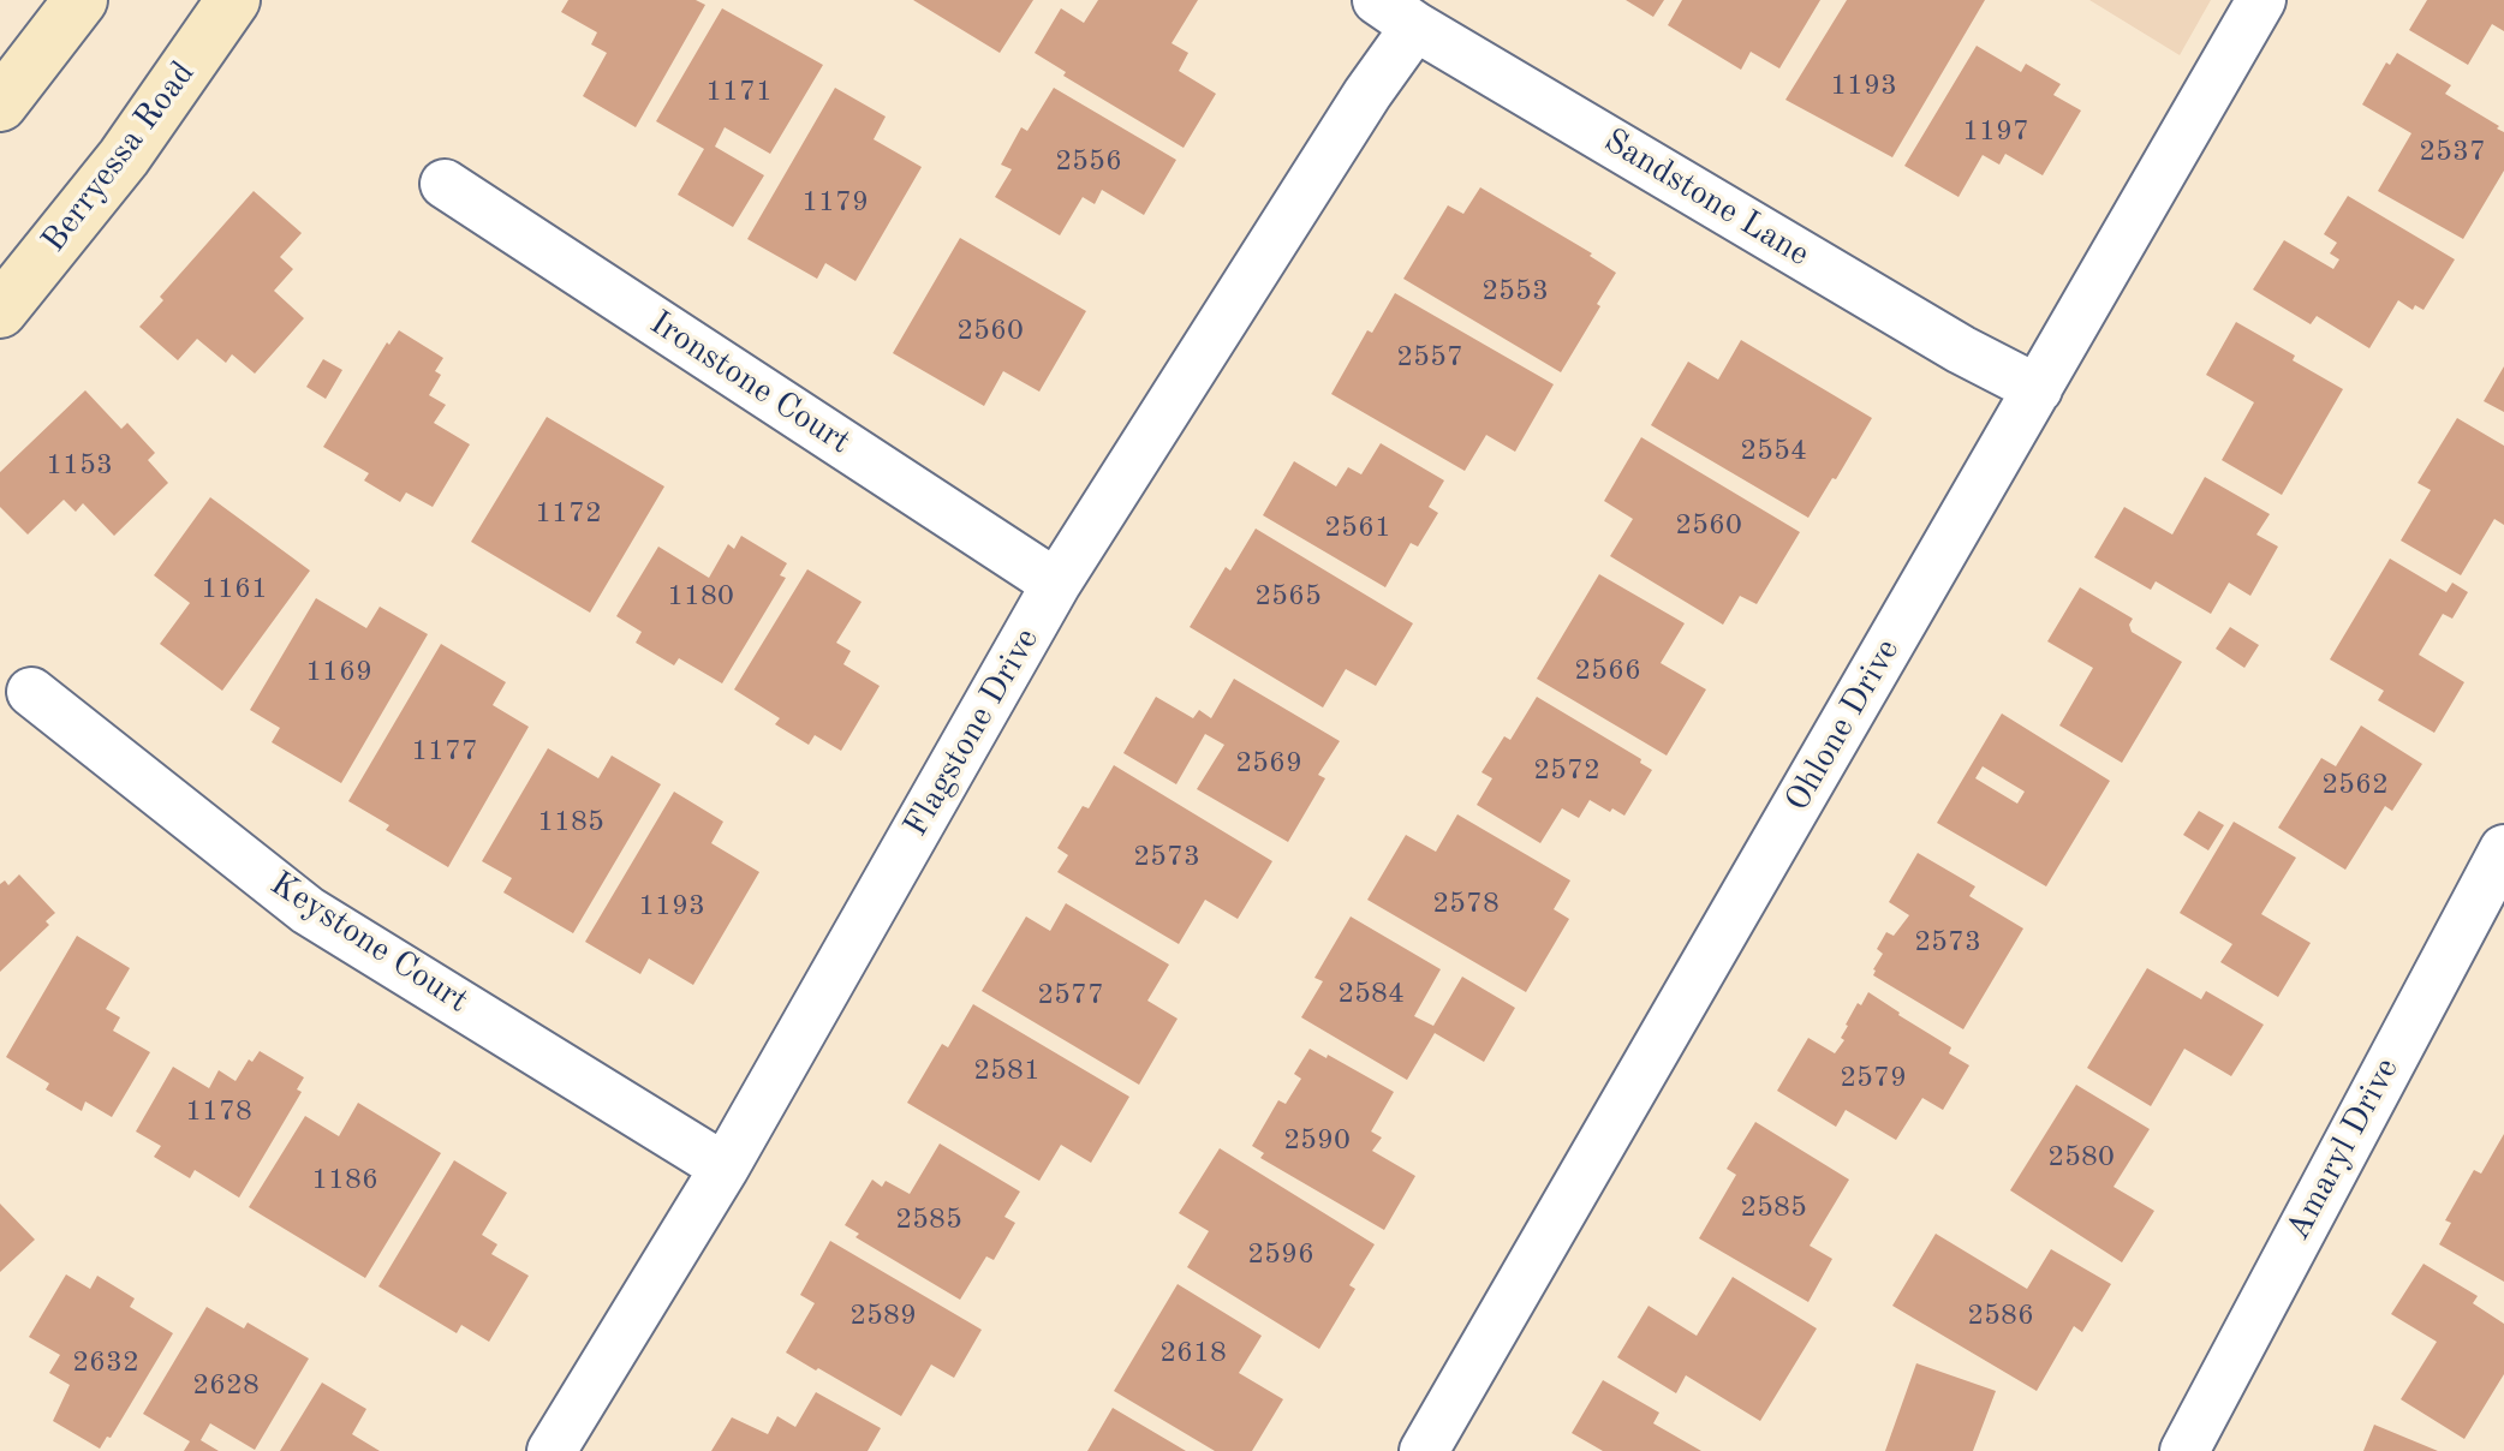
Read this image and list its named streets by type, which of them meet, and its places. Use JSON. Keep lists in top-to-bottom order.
{
  "streets": {
    "main road": ["Berryessa Road"],
    "street": [
      "Sandstone Lane",
      "Ironstone Court",
      "Ohlone Drive",
      "Flagstone Drive",
      "Keystone Court",
      "Amaryl Drive"
    ]
  },
  "crossings": [
    ["Sandstone Lane", "Ohlone Drive"],
    ["Sandstone Lane", "Flagstone Drive"],
    ["Ironstone Court", "Flagstone Drive"],
    ["Flagstone Drive", "Keystone Court"]
  ],
  "house_numbers": [
    "1193",
    "1171",
    "1197",
    "2537",
    "2556",
    "1179",
    "2553",
    "2560",
    "2557",
    "2554",
    "1153",
    "1172",
    "2560",
    "2561",
    "1161",
    "1180",
    "2565",
    "2566",
    "1169",
    "1177",
    "2569",
    "2572",
    "2562",
    "1185",
    "2573",
    "2578",
    "1193",
    "2573",
    "2584",
    "2577",
    "2581",
    "2579",
    "1178",
    "2590",
    "2580",
    "1186",
    "2585",
    "2585",
    "2596",
    "2589",
    "2586",
    "2618",
    "2632",
    "2628"
  ]
}
